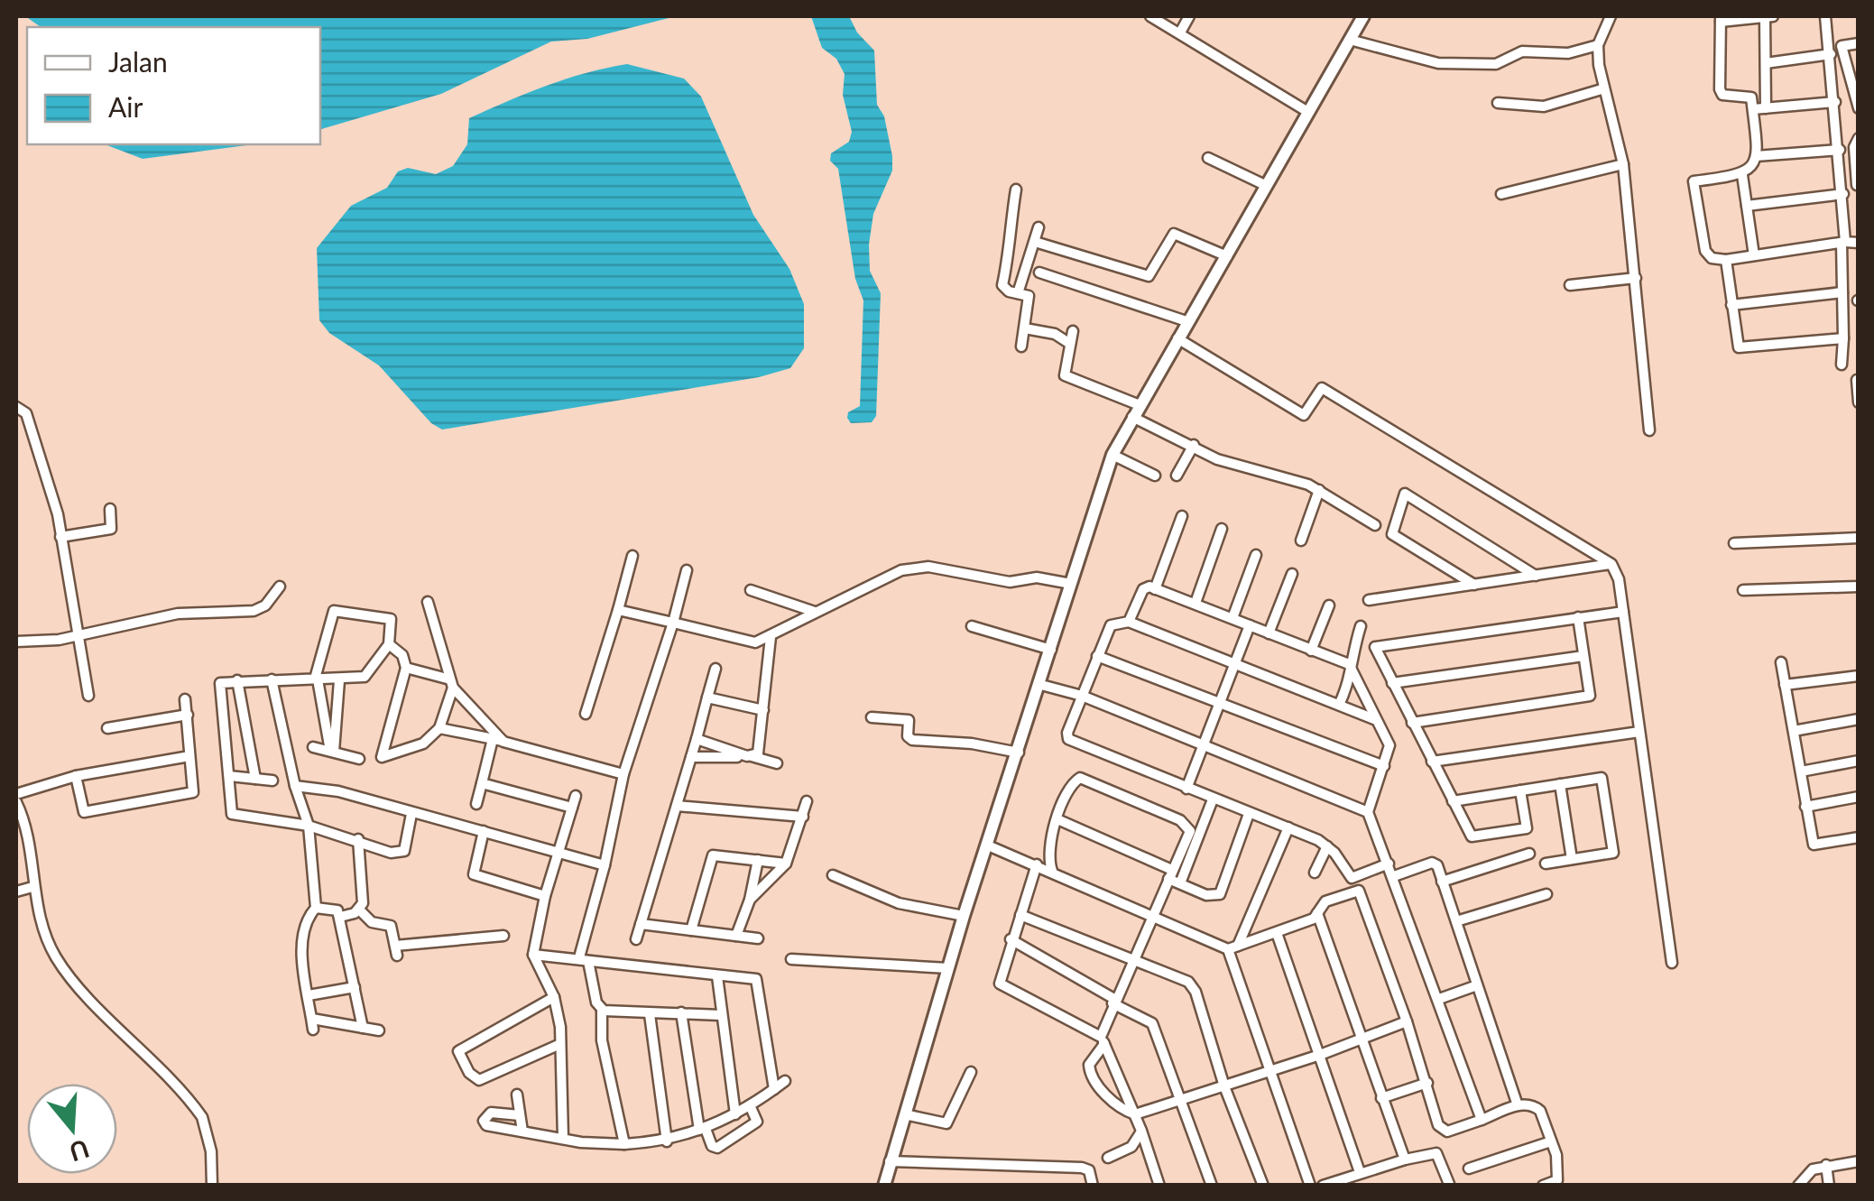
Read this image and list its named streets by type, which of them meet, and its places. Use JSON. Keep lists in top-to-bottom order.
{
  "legend": ["Jalan", "Air"],
  "north": "bottom"
}
